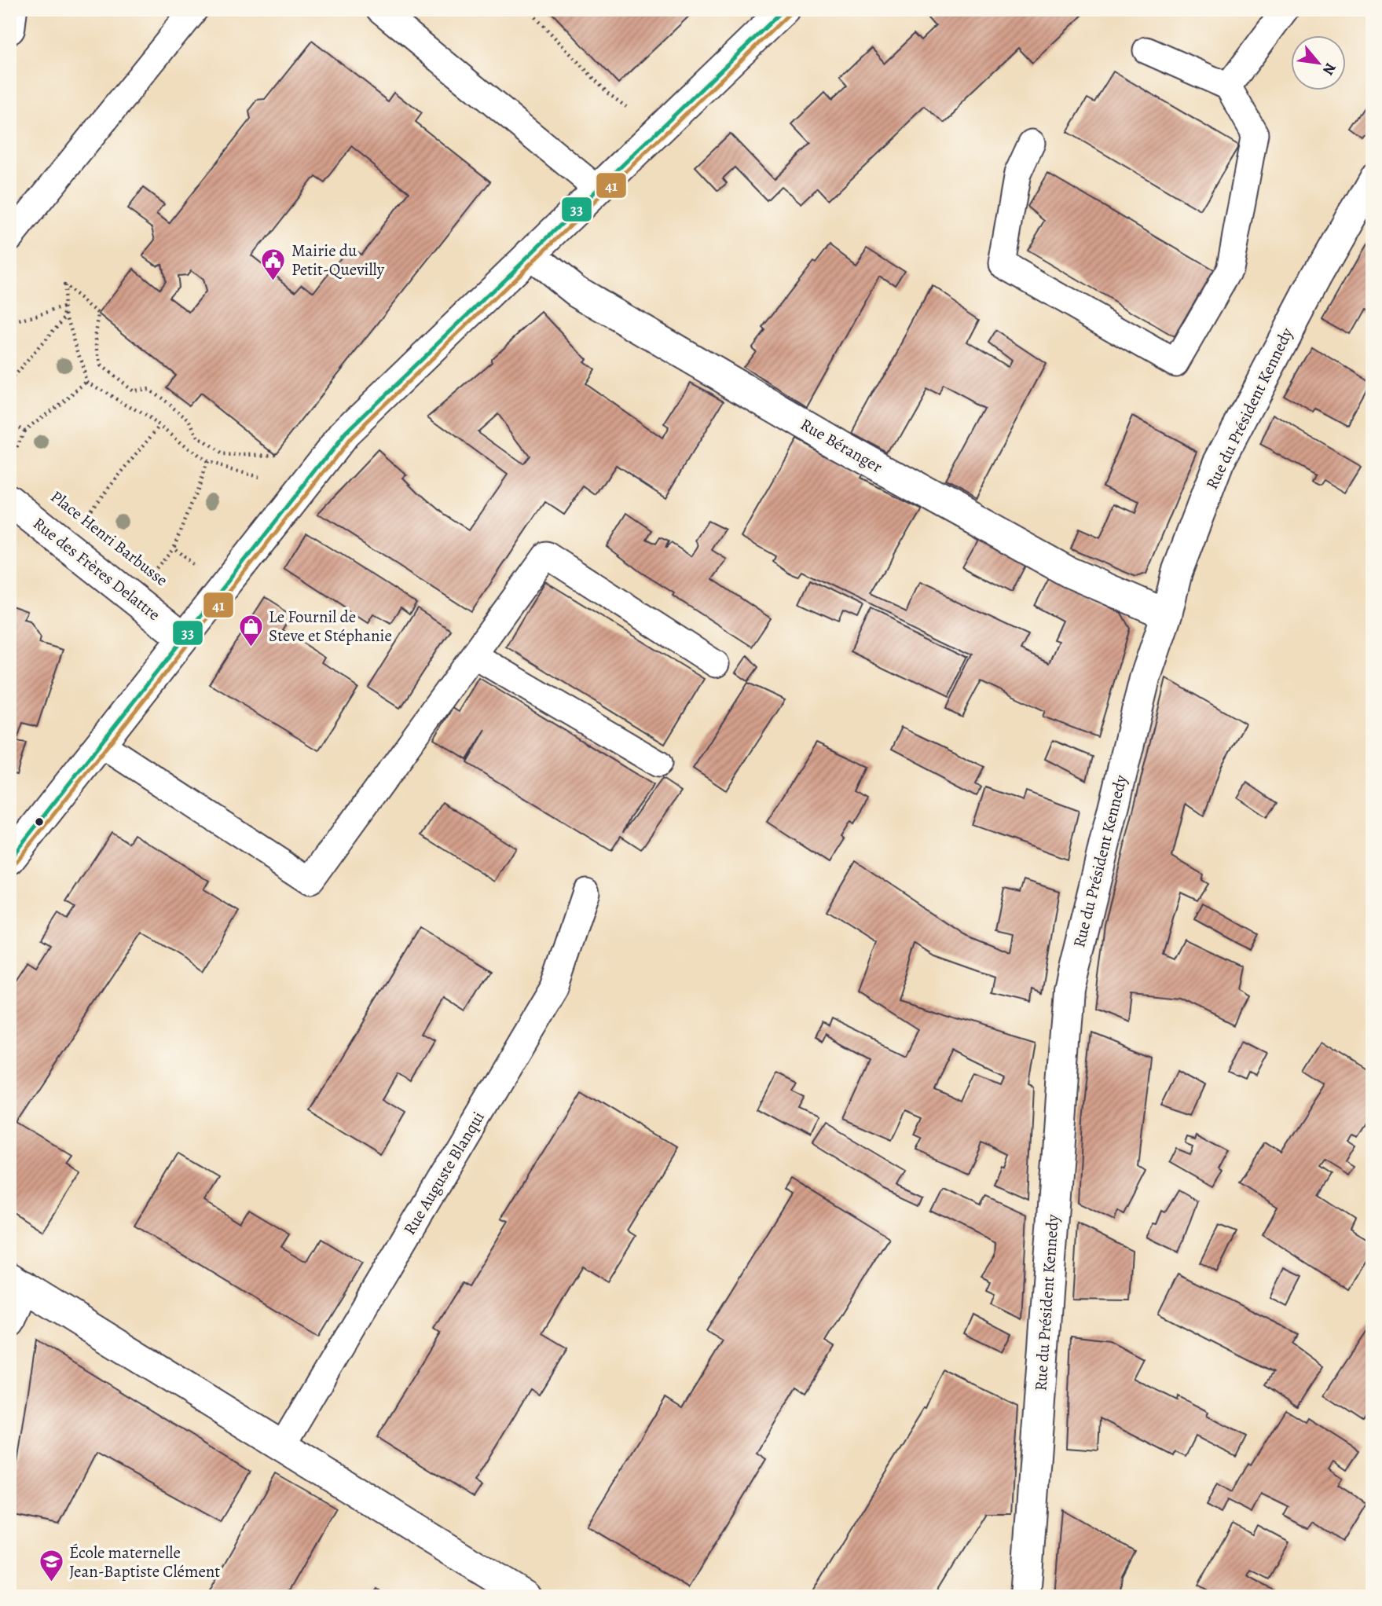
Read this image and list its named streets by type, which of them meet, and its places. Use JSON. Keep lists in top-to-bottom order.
{
  "streets": {
    "street": ["Rue du Président Kennedy", "Rue Béranger", "Rue des Frères Delattre"],
    "lane": ["Rue Auguste Blanqui"]
  },
  "crossings": [
    ["Rue du Président Kennedy", "Rue Béranger"]
  ],
  "places": {
    "public building": ["Mairie du Petit-Quevilly"],
    "shop": ["Le Fournil de Steve et Stéphanie"],
    "school or university": ["École maternelle Jean-Baptiste Clément"]
  },
  "lines": ["transit line 33", "transit line 41"],
  "north": "bottom right"
}
